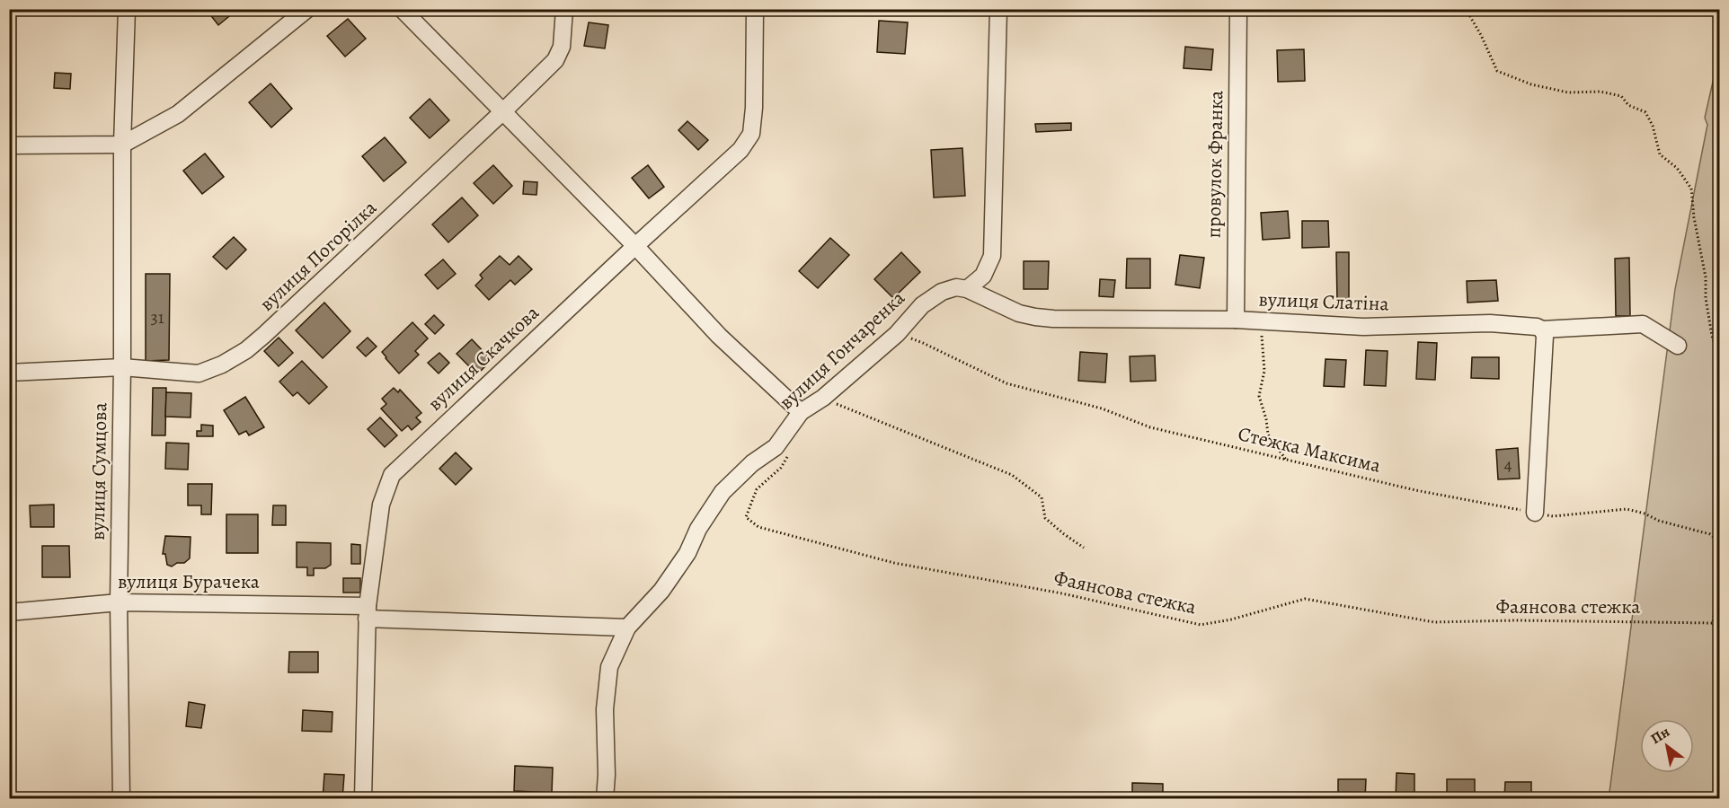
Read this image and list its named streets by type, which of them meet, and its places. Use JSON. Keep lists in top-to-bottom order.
{
  "streets": {
    "street": [
      "провулок Франка",
      "вулиця Погорілка",
      "вулиця Слатіна",
      "вулиця Гончаренка",
      "вулиця Скачкова",
      "вулиця Сумцова",
      "вулиця Бурачека"
    ],
    "path": ["Стежка Максима", "Фаянсова стежка"]
  },
  "crossings": [
    ["провулок Франка", "вулиця Слатіна"],
    ["вулиця Погорілка", "вулиця Сумцова"],
    ["вулиця Слатіна", "вулиця Гончаренка"],
    ["вулиця Гончаренка", "Стежка Максима"],
    ["вулиця Гончаренка", "вулиця Бурачека"],
    ["вулиця Скачкова", "вулиця Бурачека"],
    ["вулиця Сумцова", "вулиця Бурачека"]
  ],
  "house_numbers": ["31", "4"],
  "north": "top left"
}
